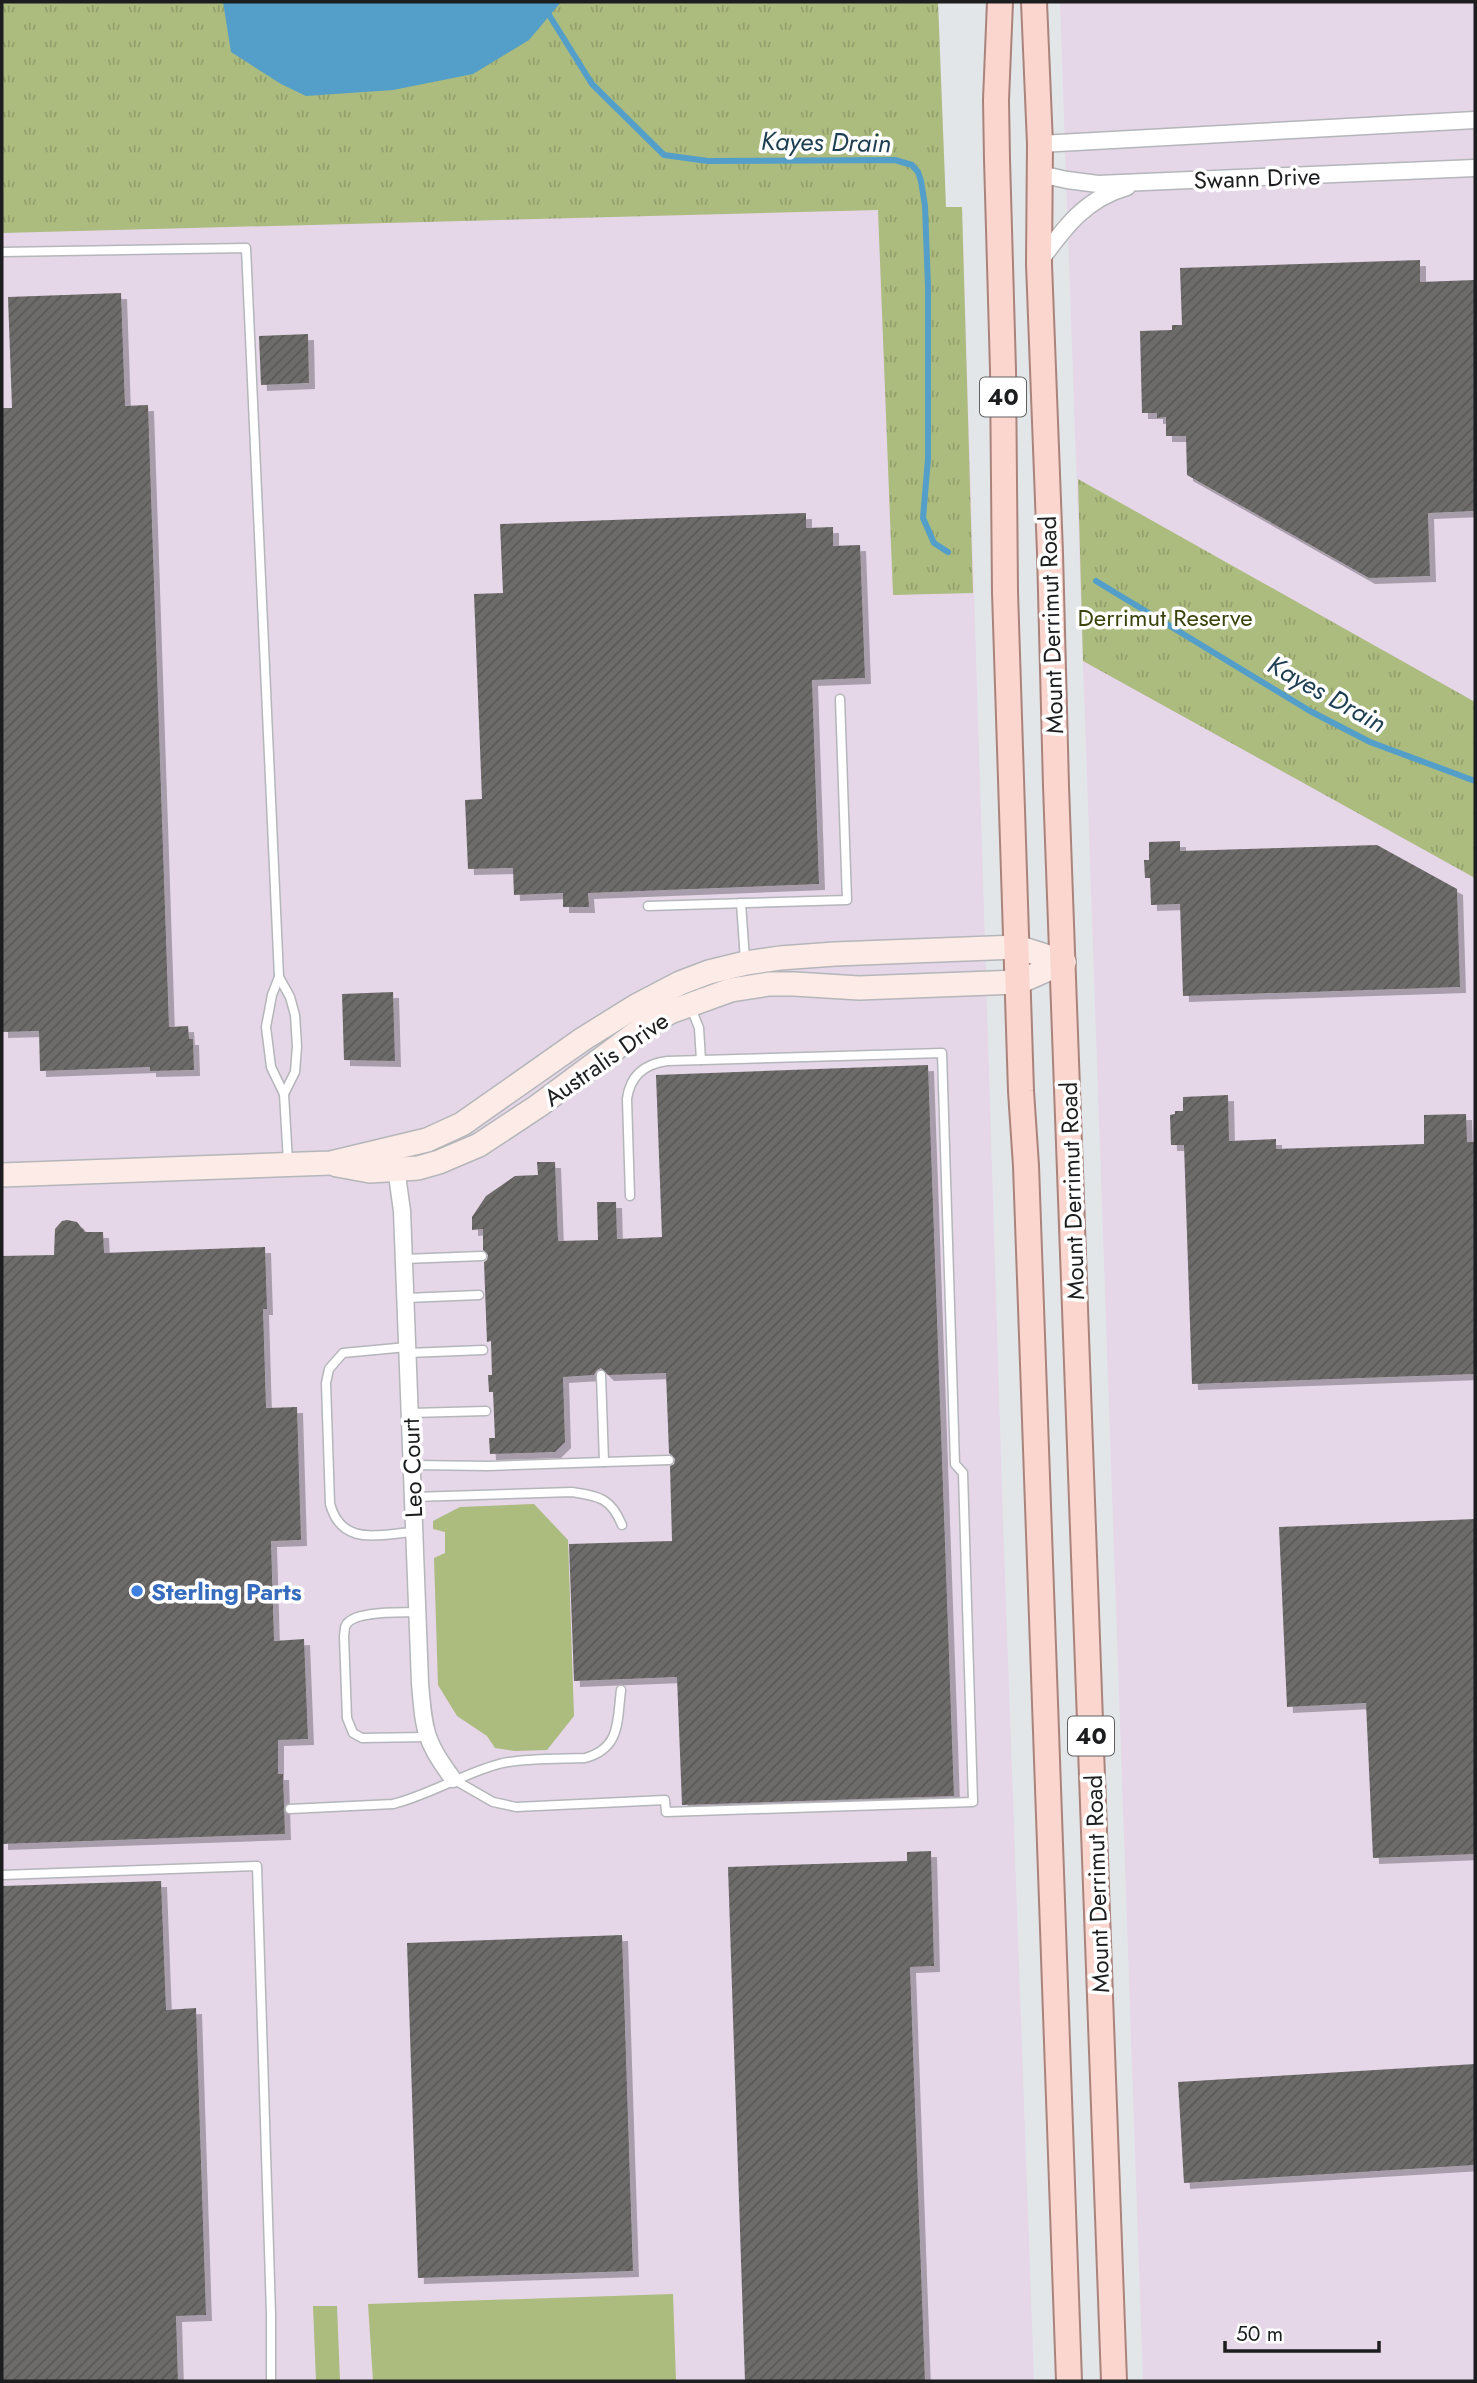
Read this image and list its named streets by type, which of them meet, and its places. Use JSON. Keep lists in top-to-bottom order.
{
  "streets": {
    "main road": ["40", "Mount Derrimut Road"],
    "street": ["Swann Drive", "Australis Drive", "Leo Court"]
  },
  "crossings": [
    ["Swann Drive", "Mount Derrimut Road"],
    ["Mount Derrimut Road", "Australis Drive"],
    ["Australis Drive", "Leo Court"]
  ],
  "water": ["Kayes Drain"],
  "parks": ["Derrimut Reserve"],
  "places": ["Sterling Parts"],
  "scale_bar": "50 m"
}
